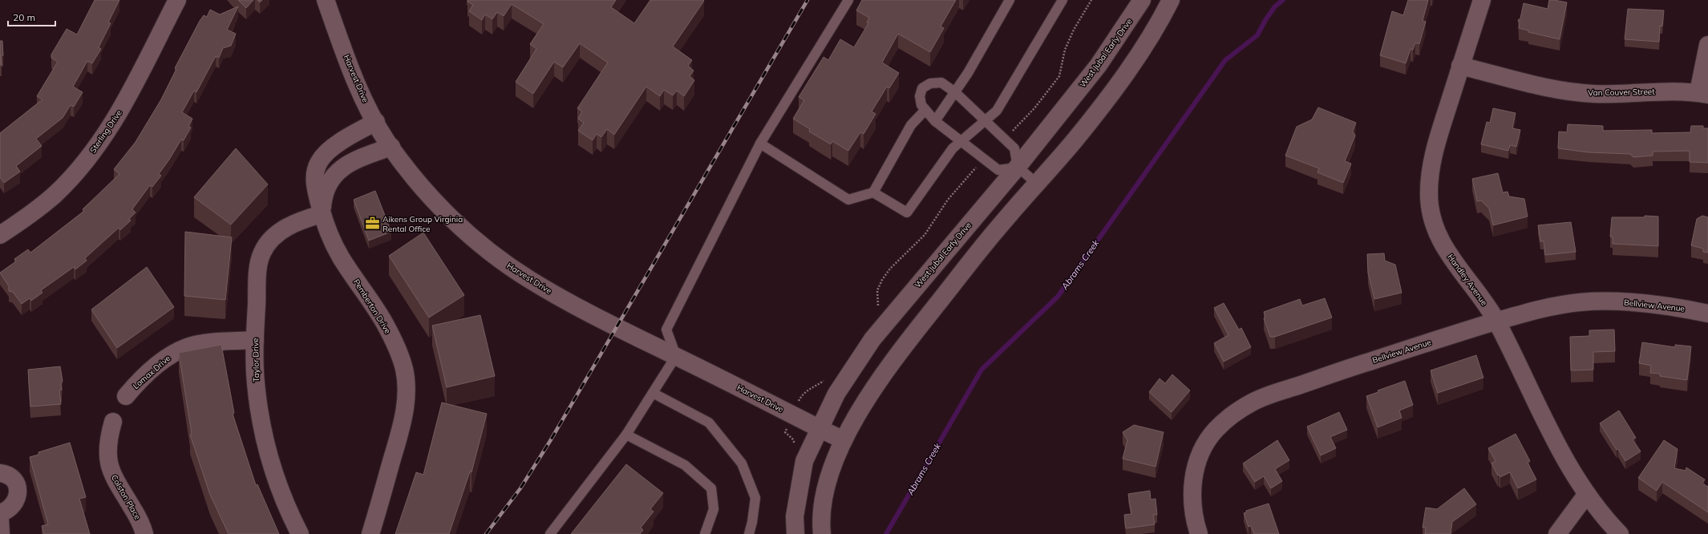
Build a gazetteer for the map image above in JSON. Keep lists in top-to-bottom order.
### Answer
{
  "streets": {
    "street": [
      "West Jubal Early Drive",
      "Harvest Drive",
      "Van Couver Street",
      "Sterling Drive",
      "Handley Avenue",
      "Bellview Avenue",
      "Pemberton Drive",
      "Taylor Drive",
      "Lomax Drive",
      "Colston Place"
    ]
  },
  "crossings": [
    ["West Jubal Early Drive", "Harvest Drive"],
    ["Harvest Drive", "Pemberton Drive"],
    ["Van Couver Street", "Handley Avenue"],
    ["Handley Avenue", "Bellview Avenue"],
    ["Pemberton Drive", "Taylor Drive"],
    ["Taylor Drive", "Lomax Drive"]
  ],
  "water": ["Abrams Creek"],
  "places": {
    "office": ["Aikens Group Virginia Rental Office"]
  },
  "scale_bar": "20 m"
}
